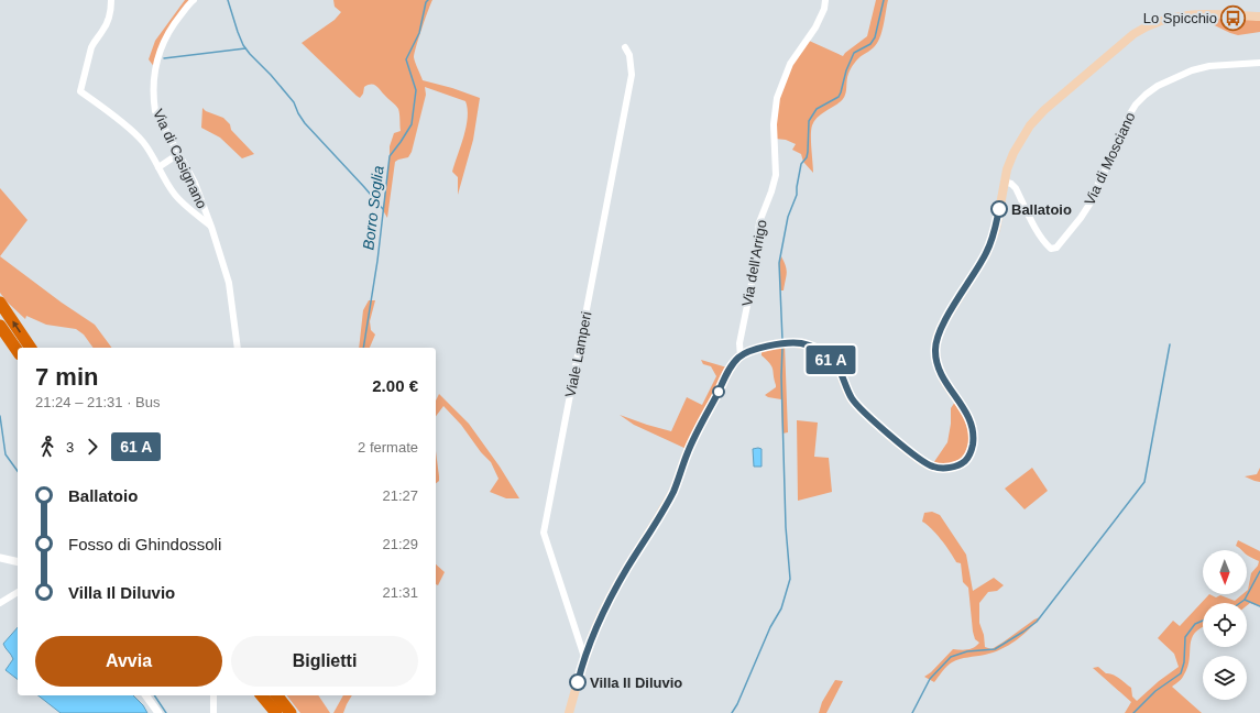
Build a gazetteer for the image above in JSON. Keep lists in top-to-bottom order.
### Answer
{
  "streets": {
    "street": [
      "Via di Casignano",
      "Via di Mosciano",
      "Via dell'Arrigo",
      "Viale Lamperi"
    ]
  },
  "water": ["Borro Soglia"],
  "places": {
    "bus stop": ["Lo Spicchio"],
    "other": ["Ballatoio", "Villa Il Diluvio"]
  },
  "north": "bottom",
  "page": {
    "on_map": "61 A",
    "heading": ["7 min", "21:24 – 21:31 · Bus", "2.00 €"],
    "legs": ["3", "61 A", "2 fermate"],
    "list": [
      {
        "name": "Ballatoio",
        "value": "21:27"
      },
      {
        "name": "Fosso di Ghindossoli",
        "value": "21:29"
      },
      {
        "name": "Villa Il Diluvio",
        "value": "21:31"
      }
    ],
    "buttons": ["Avvia", "Biglietti"]
  }
}
